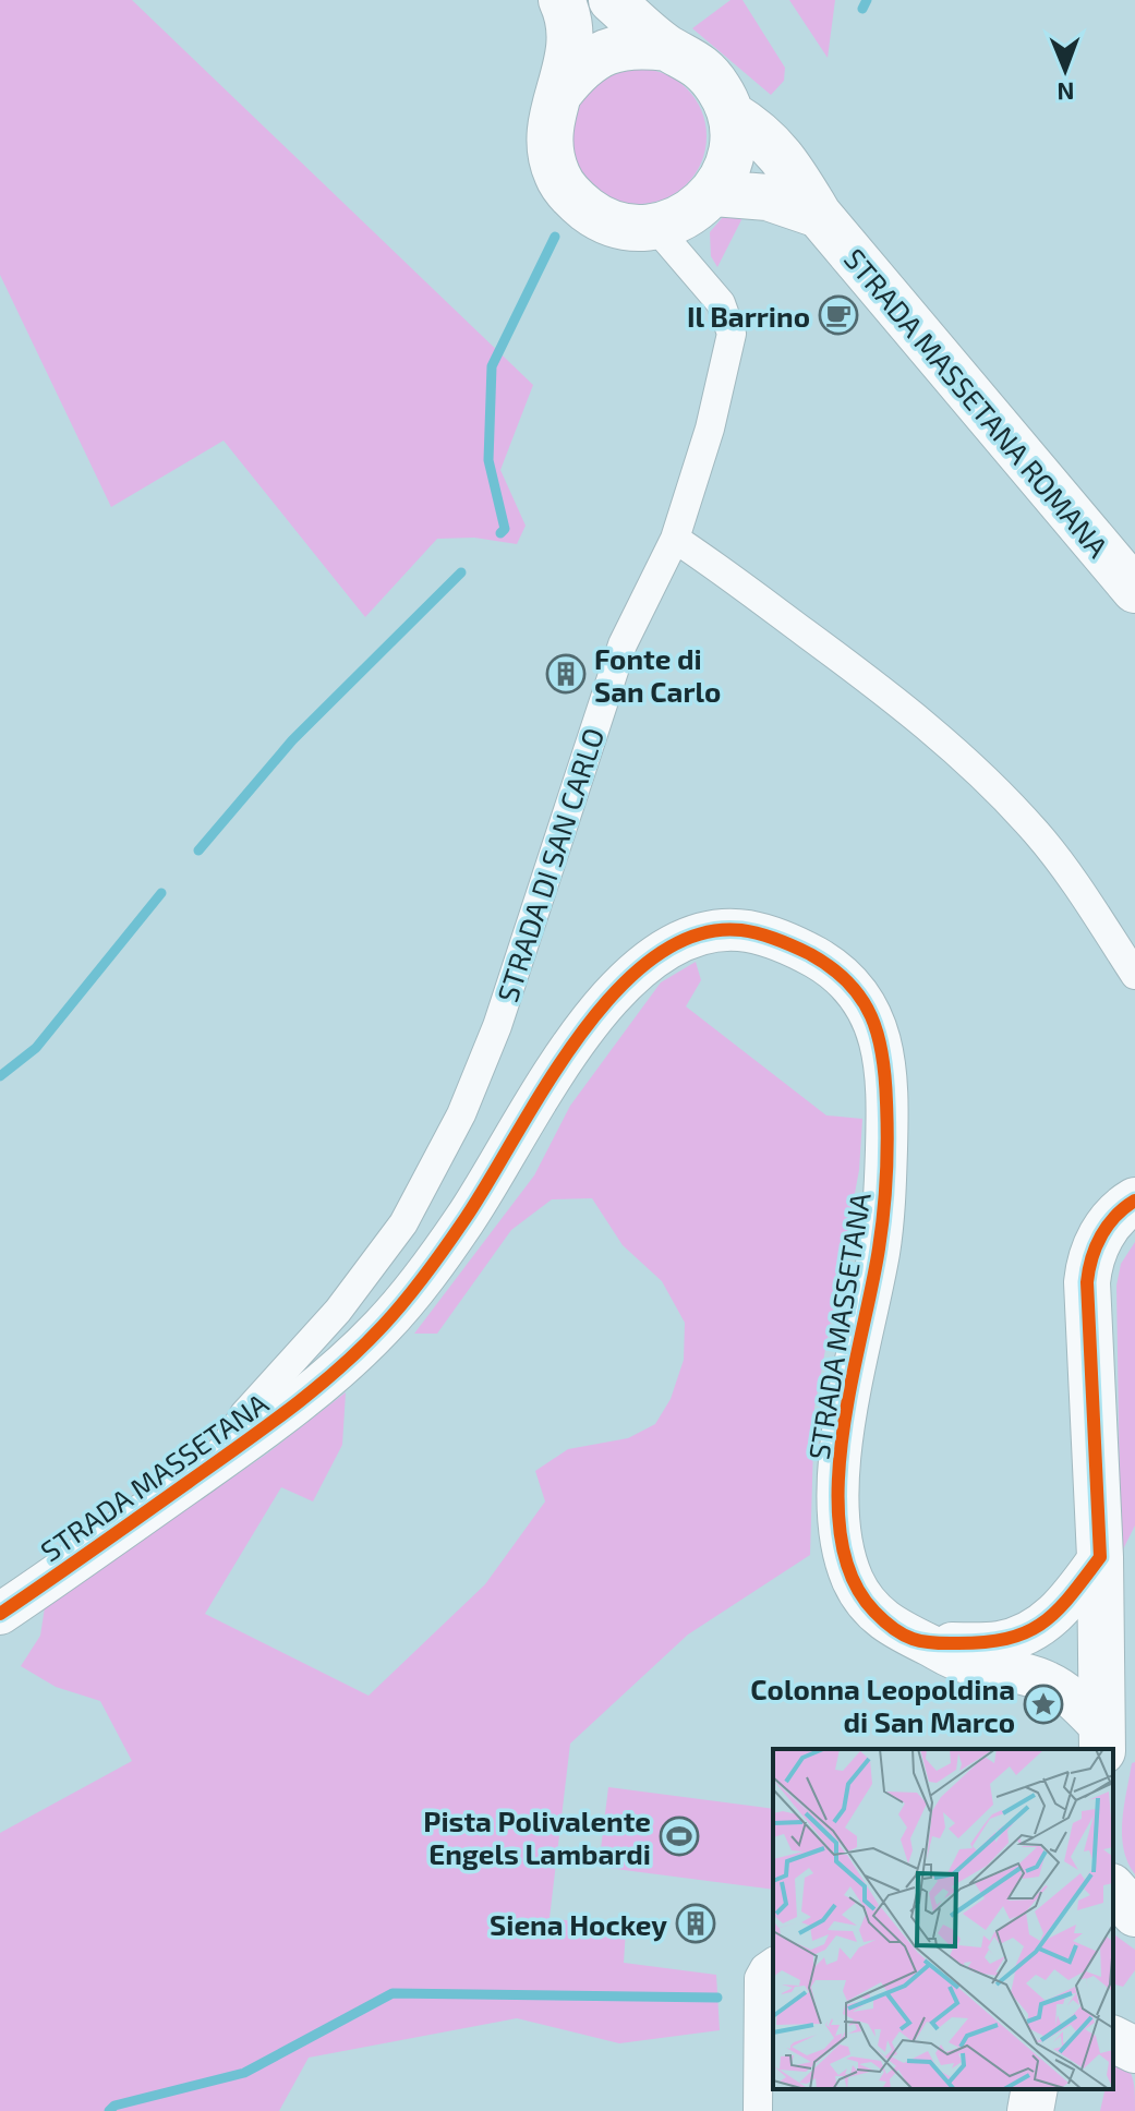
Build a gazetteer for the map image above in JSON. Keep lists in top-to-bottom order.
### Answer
{
  "streets": {
    "main road": ["STRADA MASSETANA ROMANA", "STRADA MASSETANA"],
    "street": ["STRADA DI SAN CARLO"]
  },
  "crossings": [
    ["STRADA MASSETANA ROMANA", "STRADA DI SAN CARLO"],
    ["STRADA DI SAN CARLO", "STRADA MASSETANA"]
  ],
  "places": {
    "cafe": ["Il Barrino"],
    "building": ["Fonte di San Carlo", "Siena Hockey"],
    "place": ["Colonna Leopoldina di San Marco"],
    "sports": ["Pista Polivalente Engels Lambardi"]
  },
  "north": "bottom"
}
